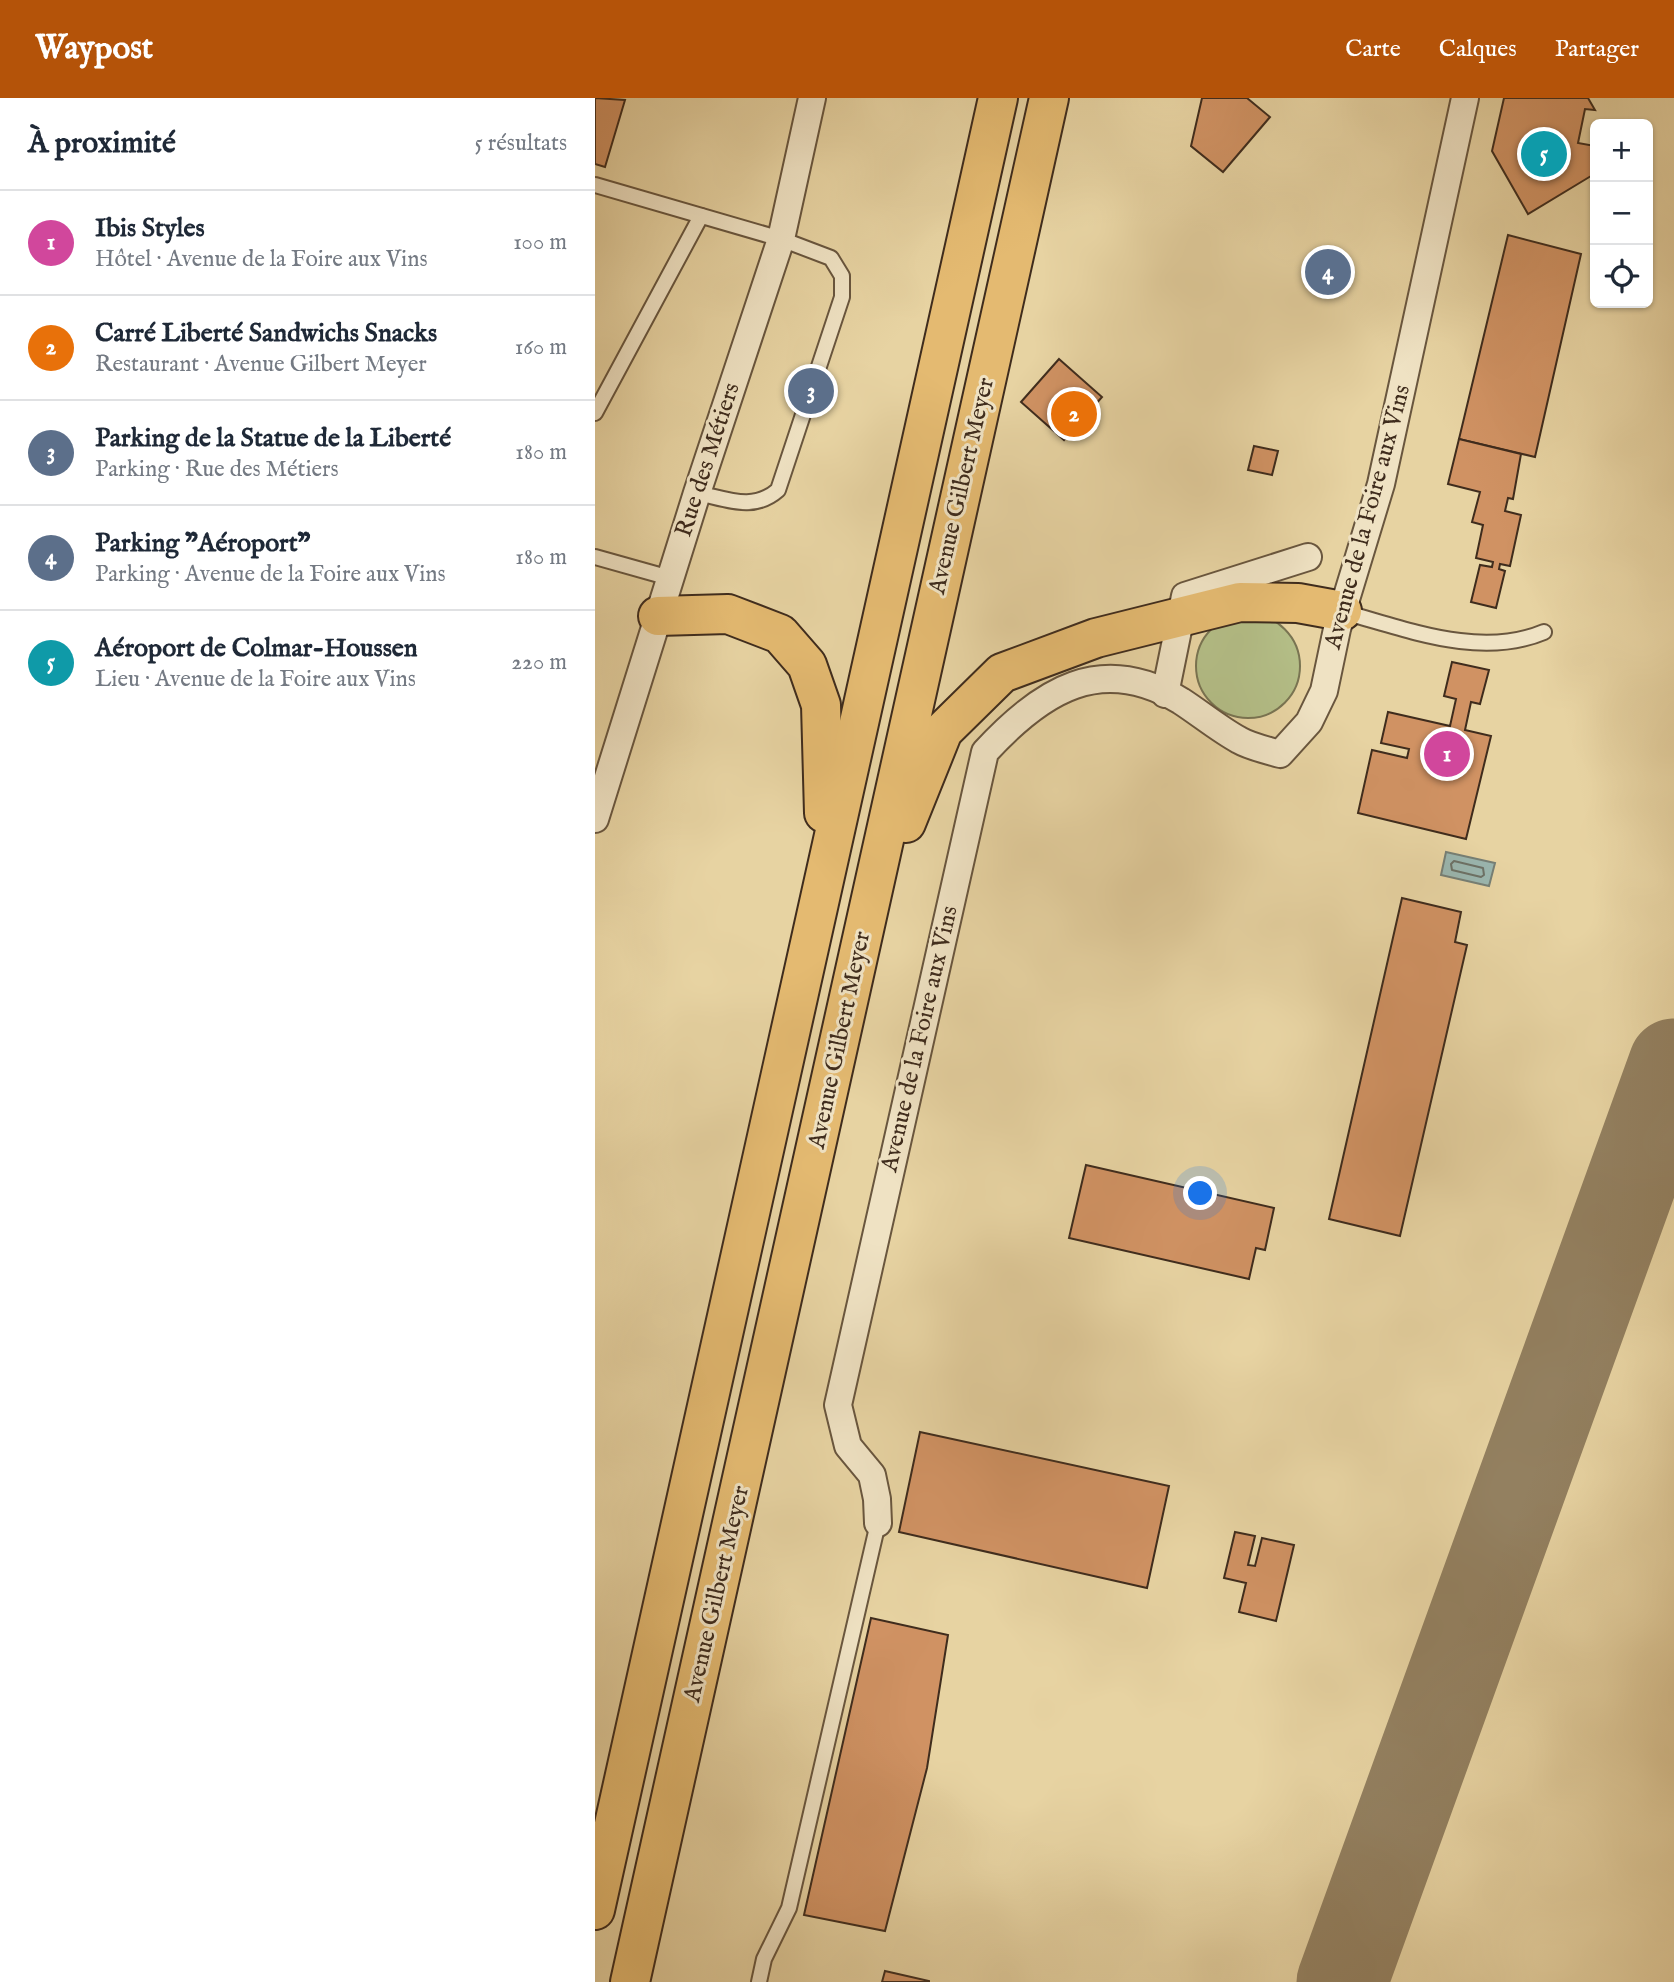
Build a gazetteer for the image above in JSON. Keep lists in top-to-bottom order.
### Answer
{
  "streets": {
    "main road": ["Avenue Gilbert Meyer"],
    "street": ["Rue des Métiers", "Avenue de la Foire aux Vins"]
  },
  "page": {
    "header": "Waypost",
    "nav": ["Carte", "Calques", "Partager"],
    "heading": ["À proximité", "5 résultats"],
    "map_buttons": ["+", "−"],
    "pins": [
      "5",
      "4",
      "3",
      "2",
      "1"
    ],
    "list": [
      {
        "mark": "1",
        "name": "Ibis Styles",
        "note": "Hôtel · Avenue de la Foire aux Vins",
        "value": "100 m"
      },
      {
        "mark": "2",
        "name": "Carré Liberté Sandwichs Snacks",
        "note": "Restaurant · Avenue Gilbert Meyer",
        "value": "160 m"
      },
      {
        "mark": "3",
        "name": "Parking de la Statue de la Liberté",
        "note": "Parking · Rue des Métiers",
        "value": "180 m"
      },
      {
        "mark": "4",
        "name": "Parking \"Aéroport\"",
        "note": "Parking · Avenue de la Foire aux Vins",
        "value": "180 m"
      },
      {
        "mark": "5",
        "name": "Aéroport de Colmar-Houssen",
        "note": "Lieu · Avenue de la Foire aux Vins",
        "value": "220 m"
      }
    ]
  }
}
